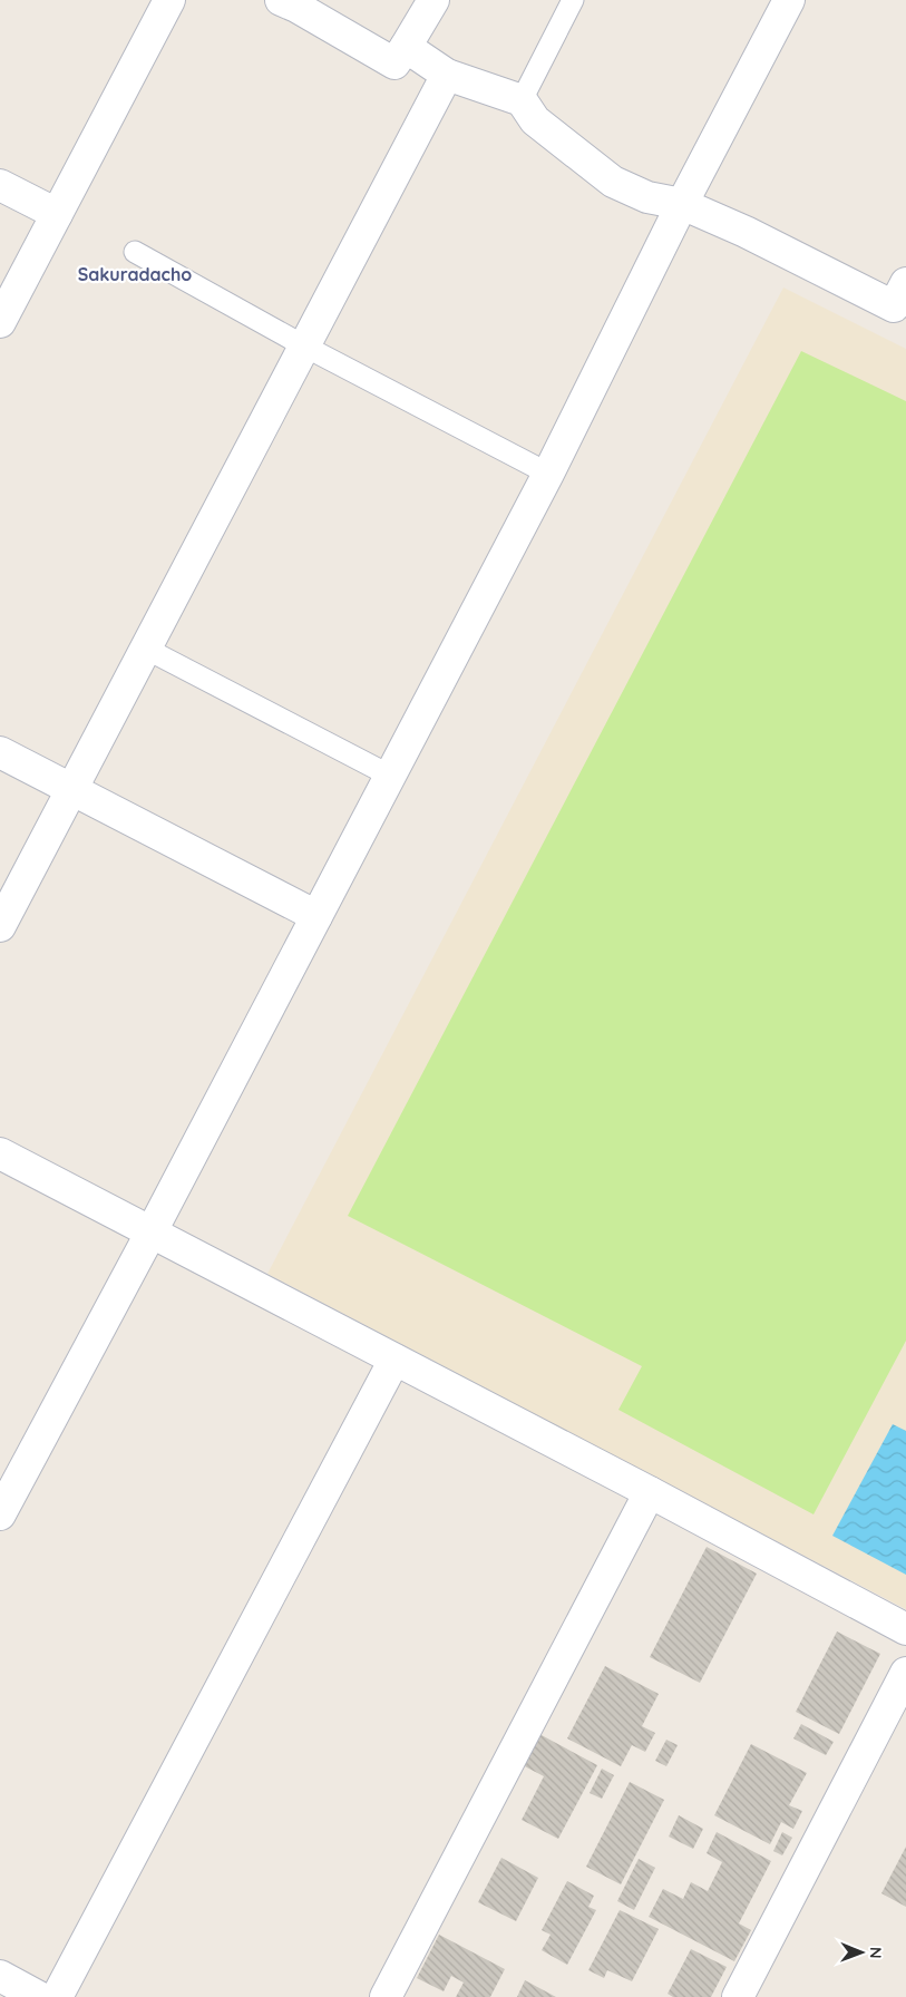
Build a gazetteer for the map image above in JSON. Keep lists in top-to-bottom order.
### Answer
{
  "districts": ["Sakuradacho"],
  "north": "right"
}
